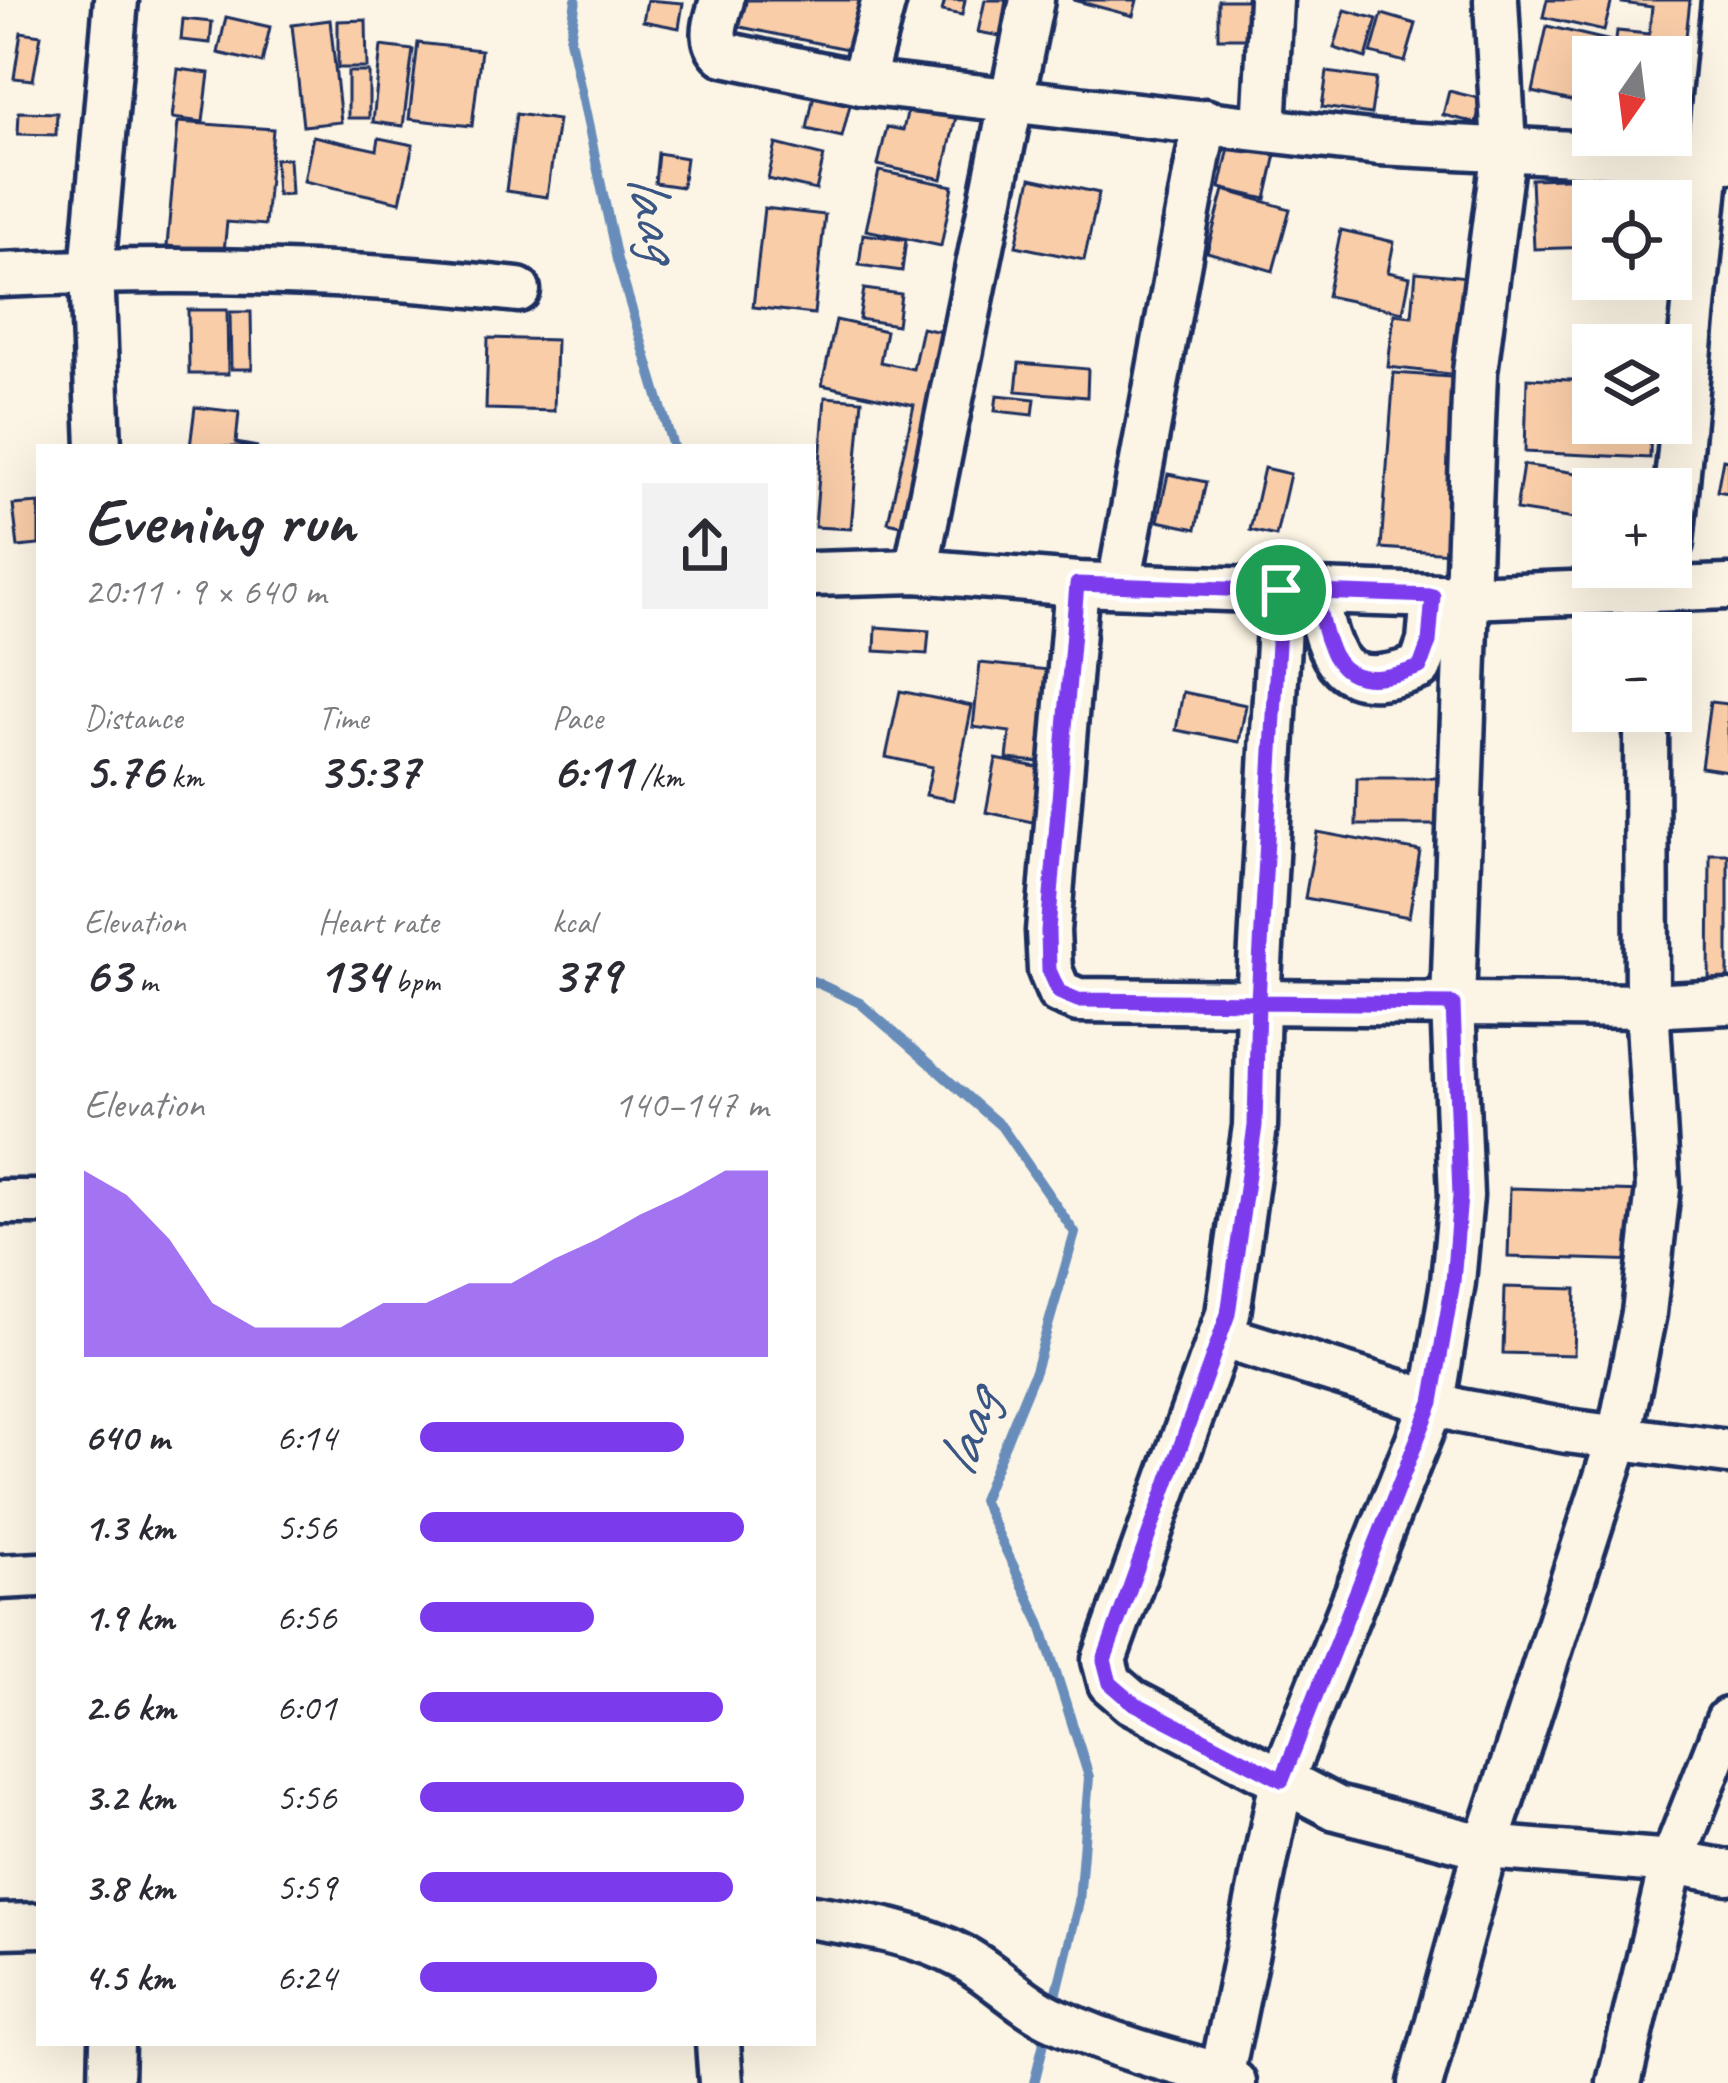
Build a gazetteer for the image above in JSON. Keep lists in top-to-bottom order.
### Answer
{
  "water": ["laag"],
  "north": "bottom",
  "page": {
    "map_buttons": ["+", "−"],
    "heading": ["Evening run", "20:11 · 9 × 640 m"],
    "stats": [
      ["Distance", "5.76 km"],
      ["Time", "35:37"],
      ["Pace", "6:11 /km"],
      ["Elevation", "63 m"],
      ["Heart rate", "134 bpm"],
      ["kcal", "379"]
    ],
    "chart": ["Elevation", "140–147 m"],
    "list": [
      {
        "name": "640 m",
        "note": "6:14"
      },
      {
        "name": "1.3 km",
        "note": "5:56"
      },
      {
        "name": "1.9 km",
        "note": "6:56"
      },
      {
        "name": "2.6 km",
        "note": "6:01"
      },
      {
        "name": "3.2 km",
        "note": "5:56"
      },
      {
        "name": "3.8 km",
        "note": "5:59"
      },
      {
        "name": "4.5 km",
        "note": "6:24"
      }
    ]
  }
}
